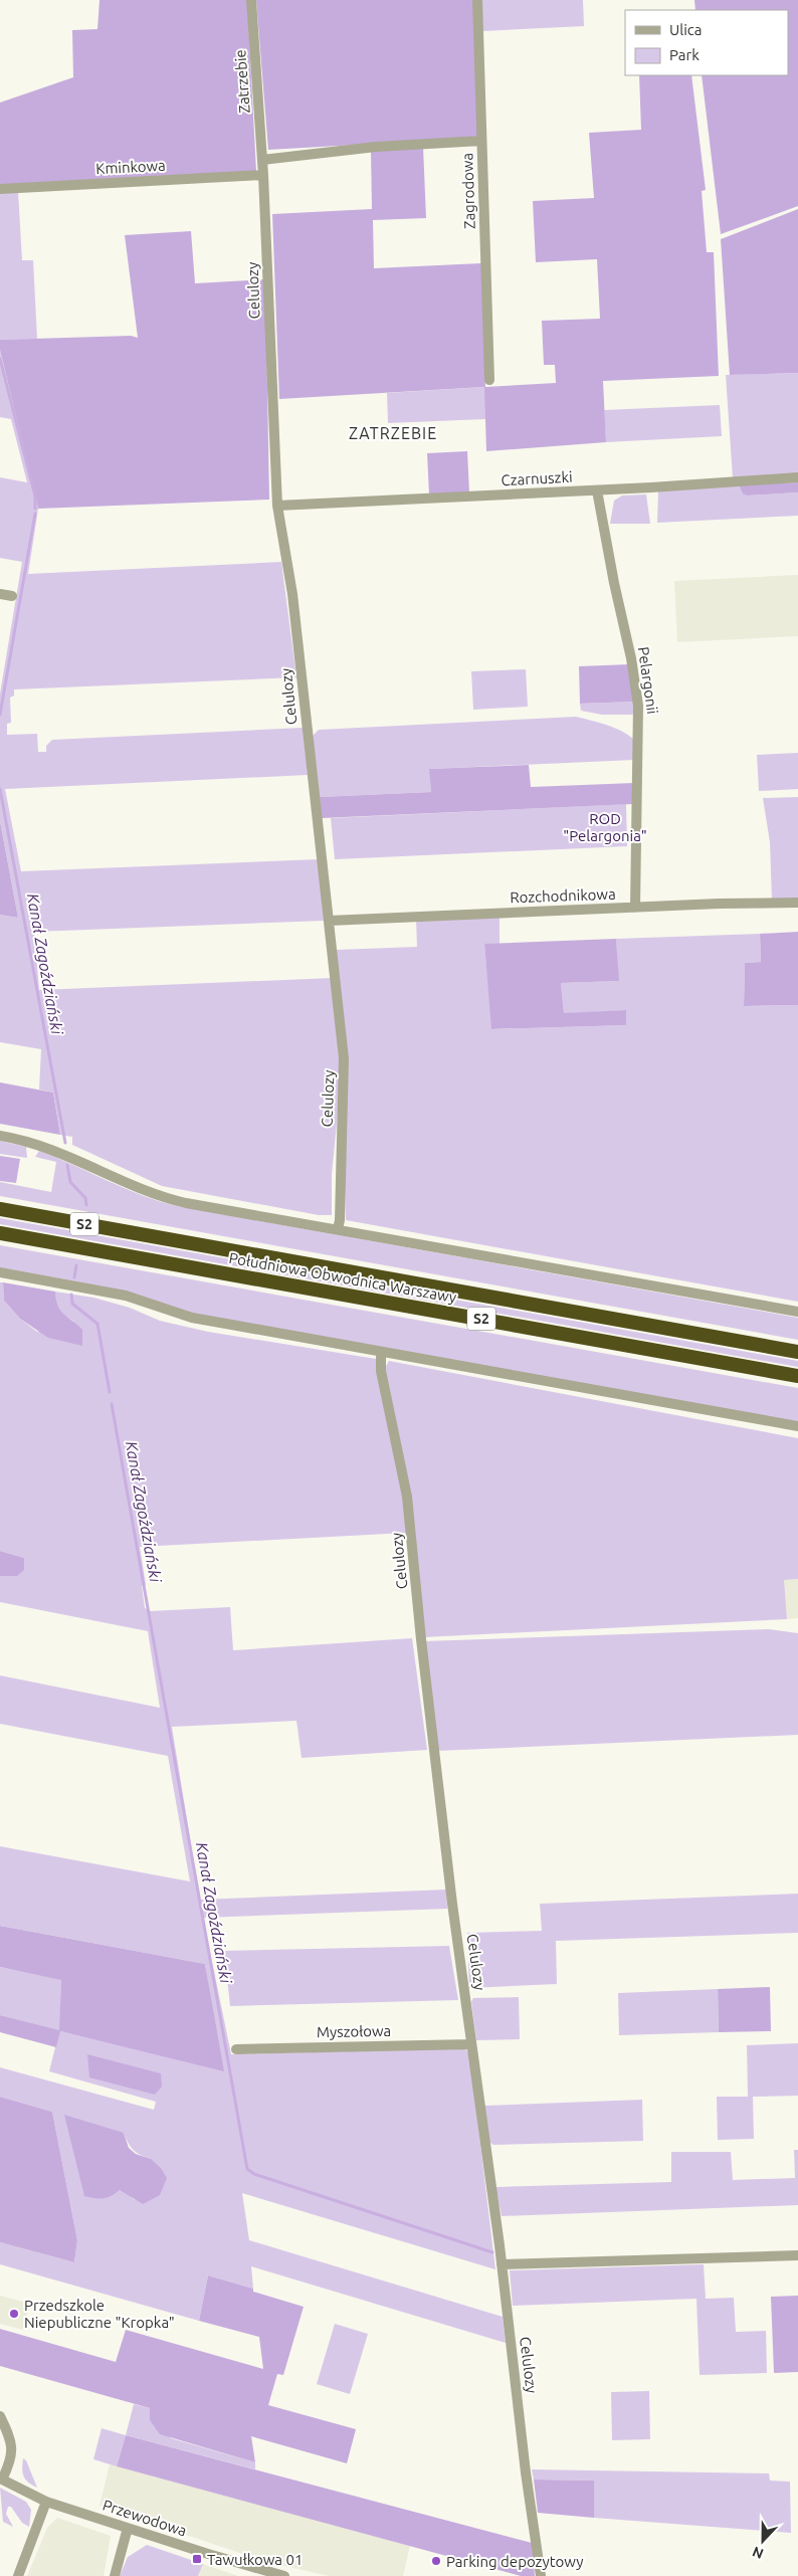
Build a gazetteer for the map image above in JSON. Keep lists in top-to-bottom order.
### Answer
{
  "streets": {
    "highway": ["S2", "Południowa Obwodnica Warszawy"],
    "street": [
      "Zatrzebie",
      "Kminkowa",
      "Zagrodowa",
      "Celulozy",
      "Czarnuszki",
      "Pelargonii",
      "Rozchodnikowa",
      "Myszołowa",
      "Przewodowa"
    ]
  },
  "crossings": [
    ["Zatrzebie", "Celulozy"],
    ["Kminkowa", "Celulozy"],
    ["Celulozy", "Czarnuszki"],
    ["Celulozy", "Rozchodnikowa"],
    ["Celulozy", "Myszołowa"],
    ["Czarnuszki", "Pelargonii"],
    ["Pelargonii", "Rozchodnikowa"]
  ],
  "districts": ["ZATRZEBIE"],
  "water": ["Kanał Zagoździański"],
  "parks": ["ROD \"Pelargonia\""],
  "places": {
    "other": ["Przedszkole Niepubliczne \"Kropka\"", "Parking depozytowy"],
    "transit": ["Tawułkowa 01"]
  },
  "legend": ["Ulica", "Park"],
  "north": "bottom"
}
